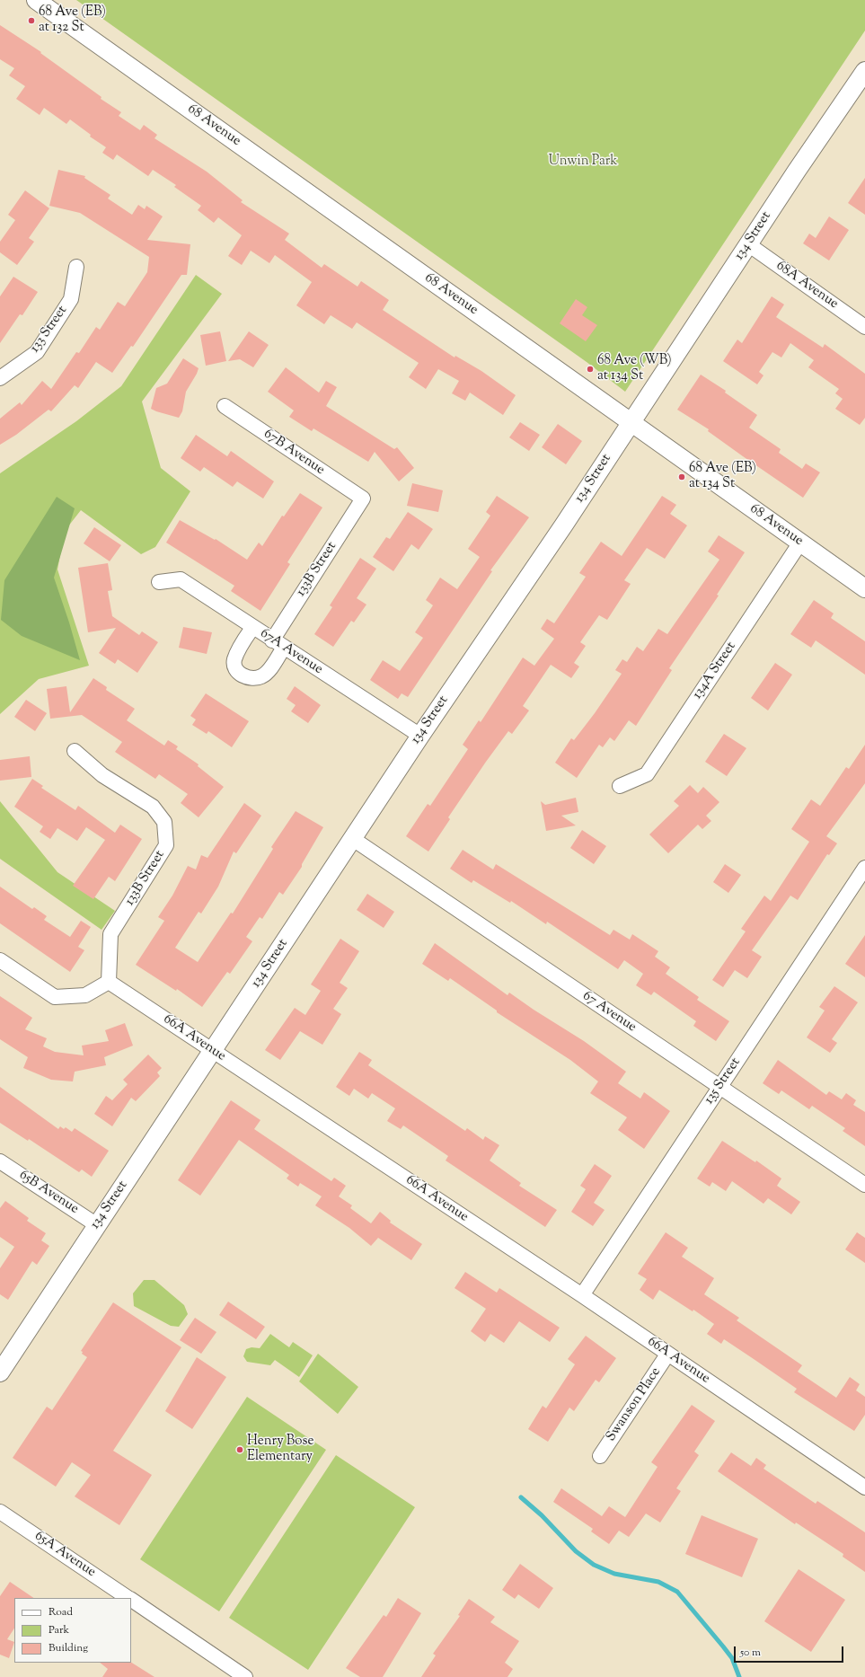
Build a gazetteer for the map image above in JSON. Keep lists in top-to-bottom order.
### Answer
{
  "streets": {
    "street": [
      "68 Avenue",
      "134 Street",
      "68A Avenue",
      "133 Street",
      "67B Avenue",
      "133B Street",
      "67A Avenue",
      "134A Street",
      "67 Avenue",
      "66A Avenue",
      "135 Street",
      "65B Avenue",
      "Swanson Place",
      "65A Avenue"
    ]
  },
  "crossings": [
    ["68 Avenue", "134 Street"],
    ["68 Avenue", "134A Street"],
    ["134 Street", "68A Avenue"],
    ["134 Street", "67A Avenue"],
    ["134 Street", "67 Avenue"],
    ["134 Street", "66A Avenue"],
    ["134 Street", "65B Avenue"],
    ["67B Avenue", "133B Street"],
    ["133B Street", "67A Avenue"],
    ["133B Street", "66A Avenue"],
    ["67 Avenue", "135 Street"],
    ["66A Avenue", "135 Street"],
    ["66A Avenue", "Swanson Place"]
  ],
  "parks": ["Unwin Park"],
  "places": [
    "68 Ave (EB) at 132 St",
    "68 Ave (WB) at 134 St",
    "68 Ave (EB) at 134 St",
    "Henry Bose Elementary"
  ],
  "legend": ["Road", "Park", "Building"],
  "scale_bar": "50 m"
}
